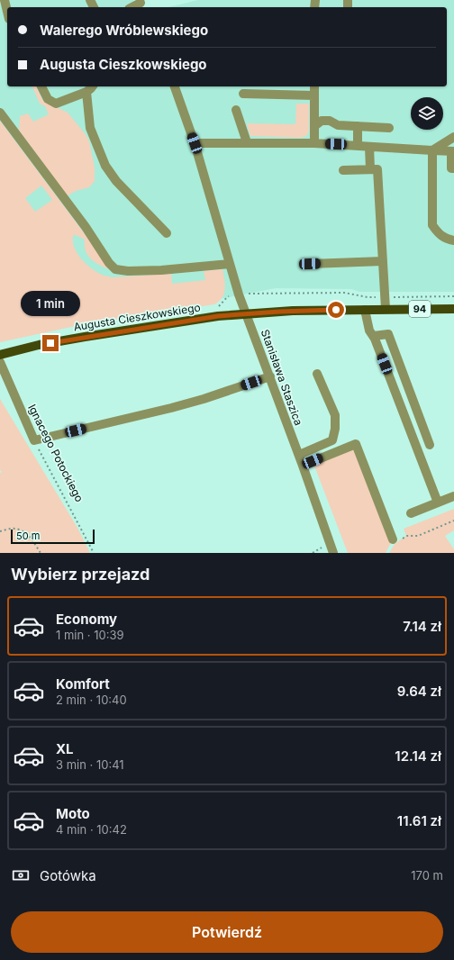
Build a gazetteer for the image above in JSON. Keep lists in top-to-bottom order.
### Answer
{
  "streets": {
    "main road": ["94", "Augusta Cieszkowskiego"],
    "street": ["Stanisława Staszica", "Ignacego Potockiego"]
  },
  "crossings": [
    ["94", "Augusta Cieszkowskiego"],
    ["Augusta Cieszkowskiego", "Stanisława Staszica"]
  ],
  "scale_bar": "50 m",
  "page": {
    "banner": ["Walerego Wróblewskiego", "Augusta Cieszkowskiego"],
    "bubble": "1 min",
    "scale": "50 m",
    "heading": "Wybierz przejazd",
    "list": [
      {
        "name": "Economy",
        "note": "1 min · 10:39",
        "value": "7.14 zł"
      },
      {
        "name": "Komfort",
        "note": "2 min · 10:40",
        "value": "9.64 zł"
      },
      {
        "name": "XL",
        "note": "3 min · 10:41",
        "value": "12.14 zł"
      },
      {
        "name": "Moto",
        "note": "4 min · 10:42",
        "value": "11.61 zł"
      }
    ],
    "pay": ["Gotówka", "170 m"],
    "buttons": "Potwierdź"
  }
}
